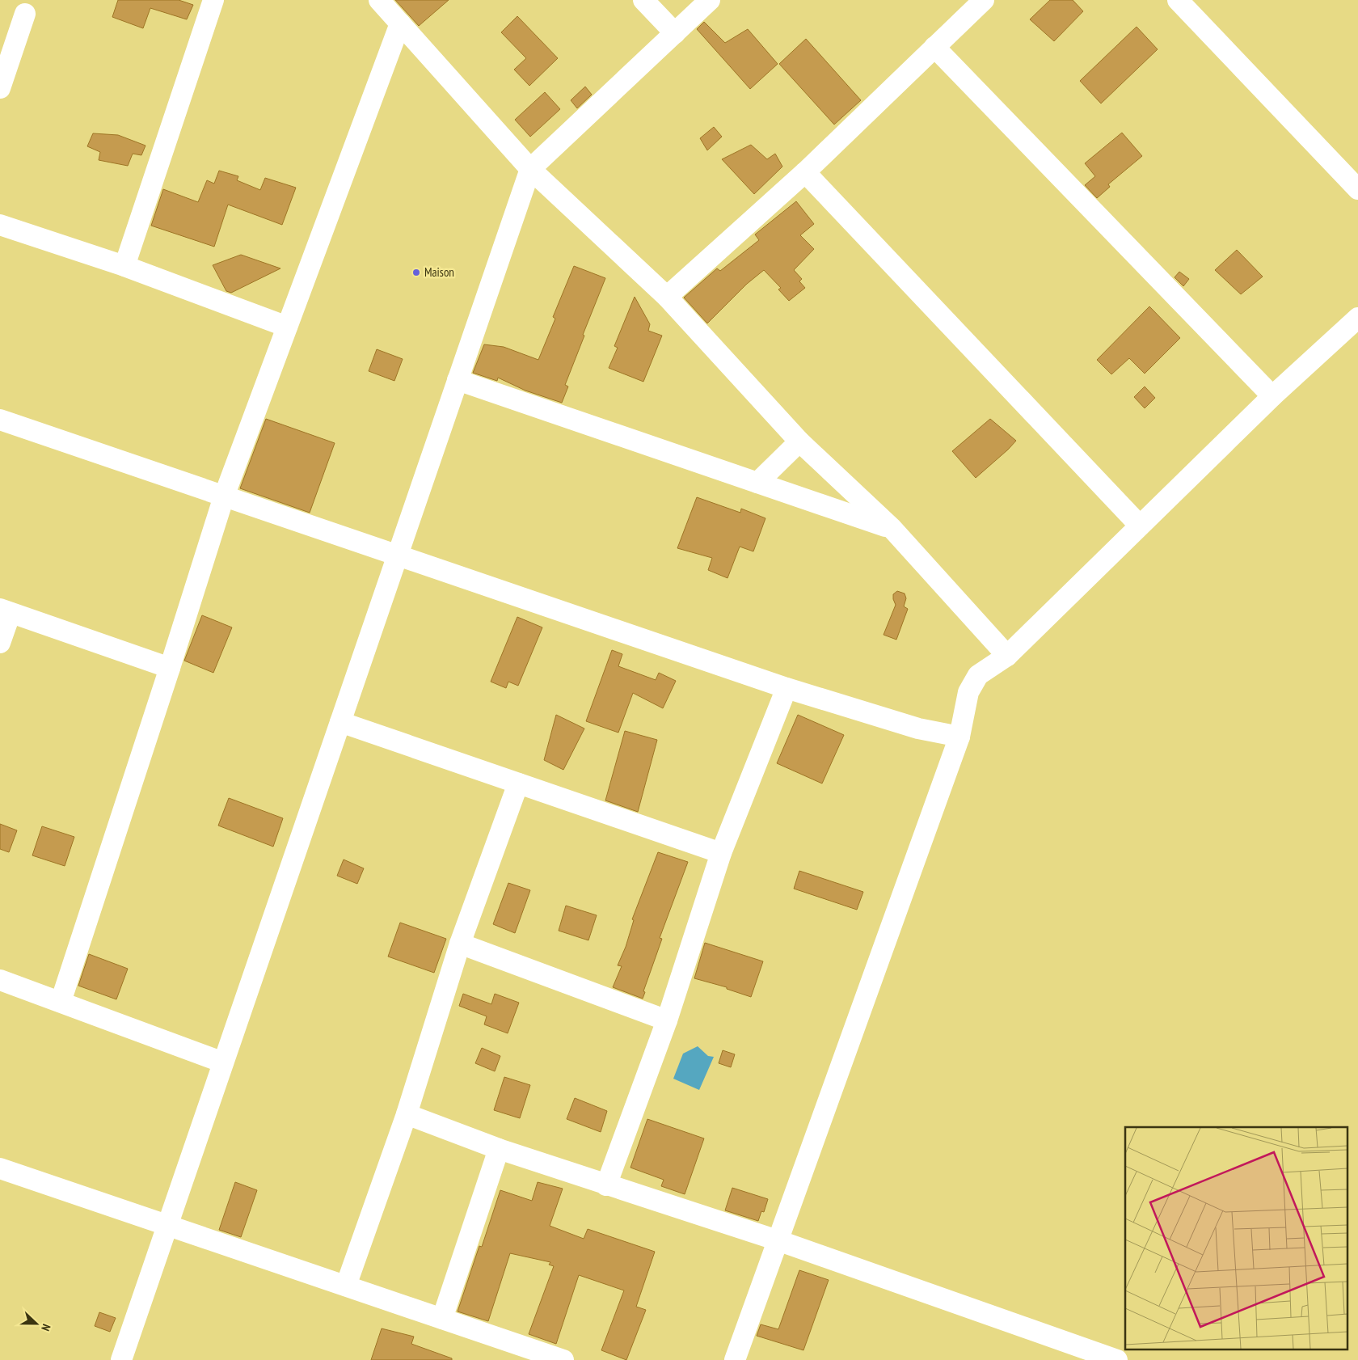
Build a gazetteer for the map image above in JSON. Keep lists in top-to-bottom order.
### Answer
{
  "places": ["Maison"],
  "north": "right"
}
